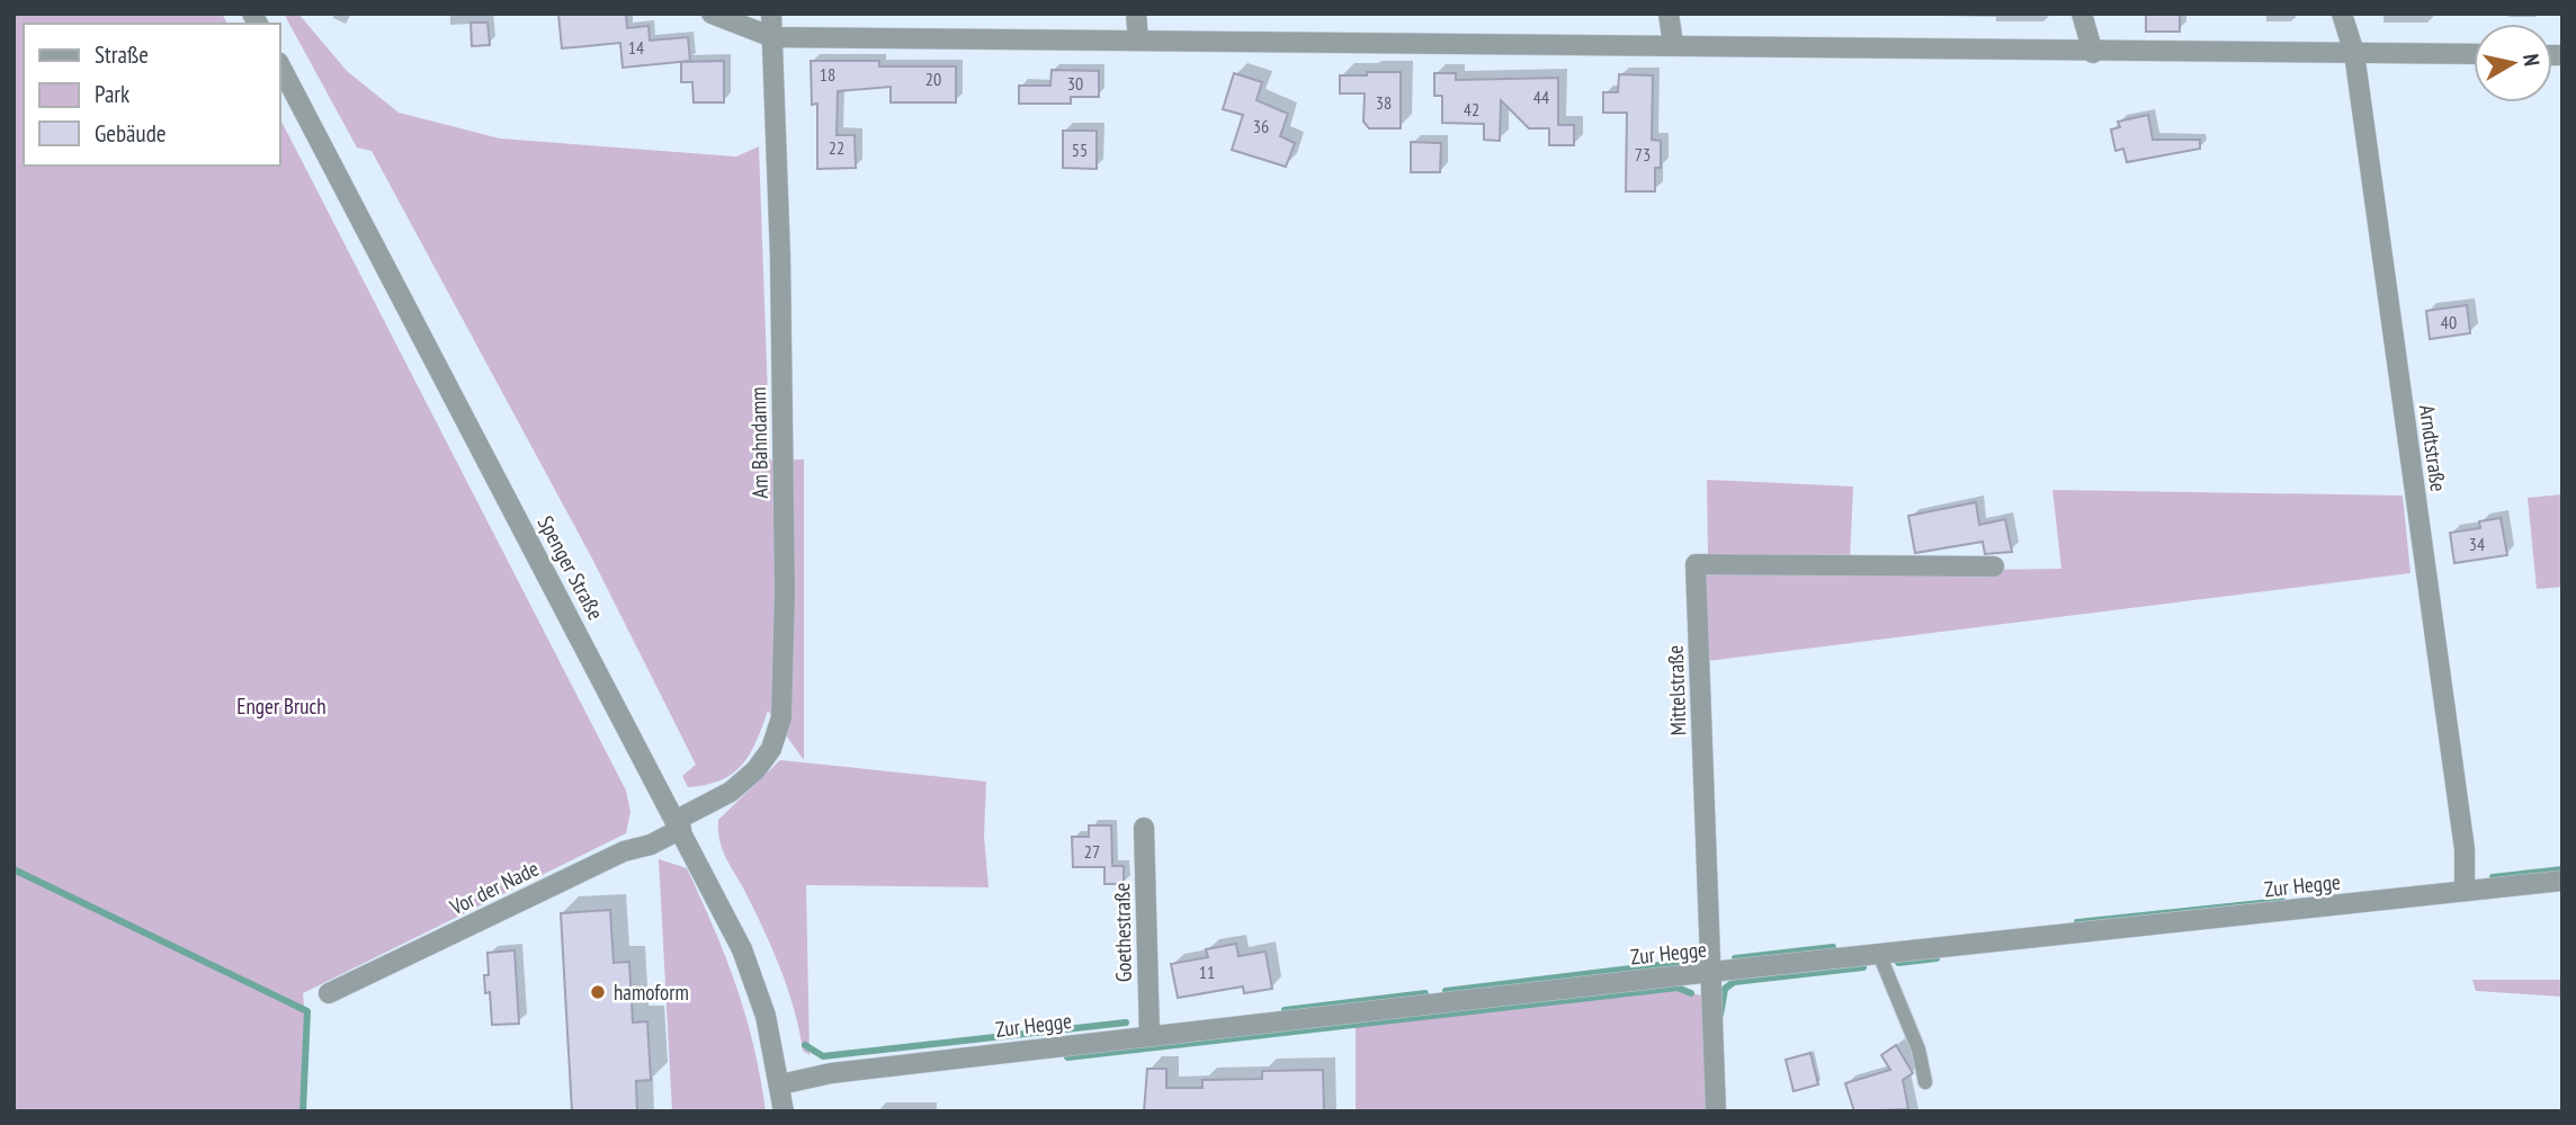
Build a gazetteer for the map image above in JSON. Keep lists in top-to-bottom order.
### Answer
{
  "streets": {
    "street": [
      "Am Bahndamm",
      "Arndtstraße",
      "Spenger Straße",
      "Mittelstraße",
      "Zur Hegge",
      "Vor der Nade",
      "Goethestraße"
    ]
  },
  "crossings": [
    ["Am Bahndamm", "Spenger Straße"],
    ["Am Bahndamm", "Vor der Nade"],
    ["Arndtstraße", "Zur Hegge"],
    ["Spenger Straße", "Zur Hegge"],
    ["Spenger Straße", "Vor der Nade"],
    ["Mittelstraße", "Zur Hegge"],
    ["Zur Hegge", "Goethestraße"]
  ],
  "parks": ["Enger Bruch"],
  "places": ["hamoform"],
  "house_numbers": [
    "14",
    "18",
    "20",
    "30",
    "44",
    "38",
    "42",
    "36",
    "22",
    "55",
    "73",
    "40",
    "34",
    "27",
    "11"
  ],
  "legend": ["Straße", "Park", "Gebäude"],
  "north": "right"
}
